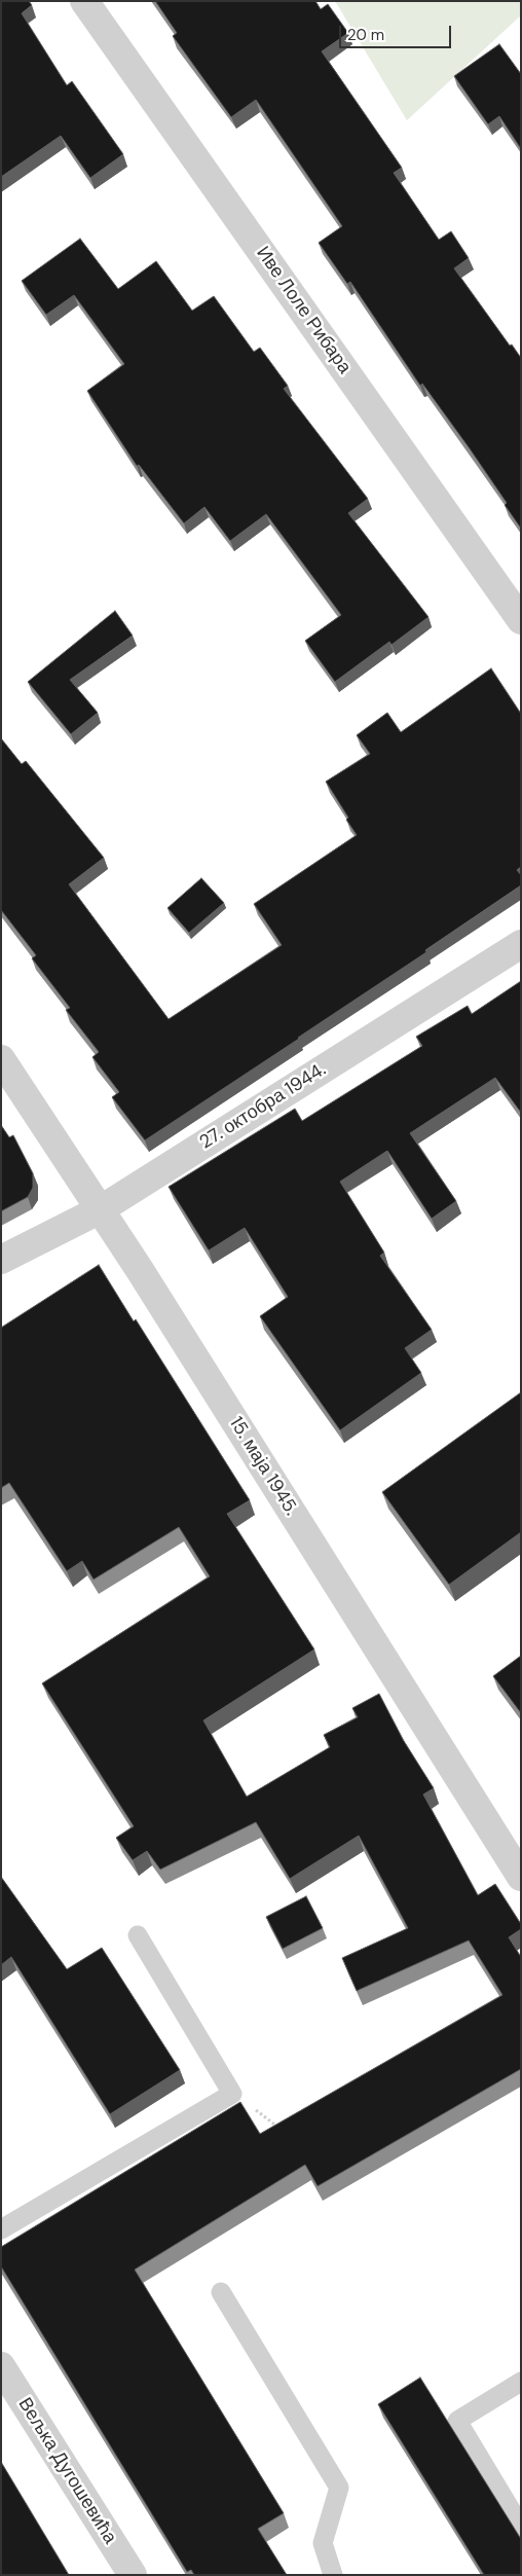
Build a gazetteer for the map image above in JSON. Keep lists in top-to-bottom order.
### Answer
{
  "streets": {
    "street": [
      "Иве Лоле Рибара",
      "27. октобра 1944.",
      "15. маја 1945.",
      "Вељка Дугошевића"
    ]
  },
  "crossings": [
    ["27. октобра 1944.", "15. маја 1945."]
  ],
  "scale_bar": "20 m"
}
